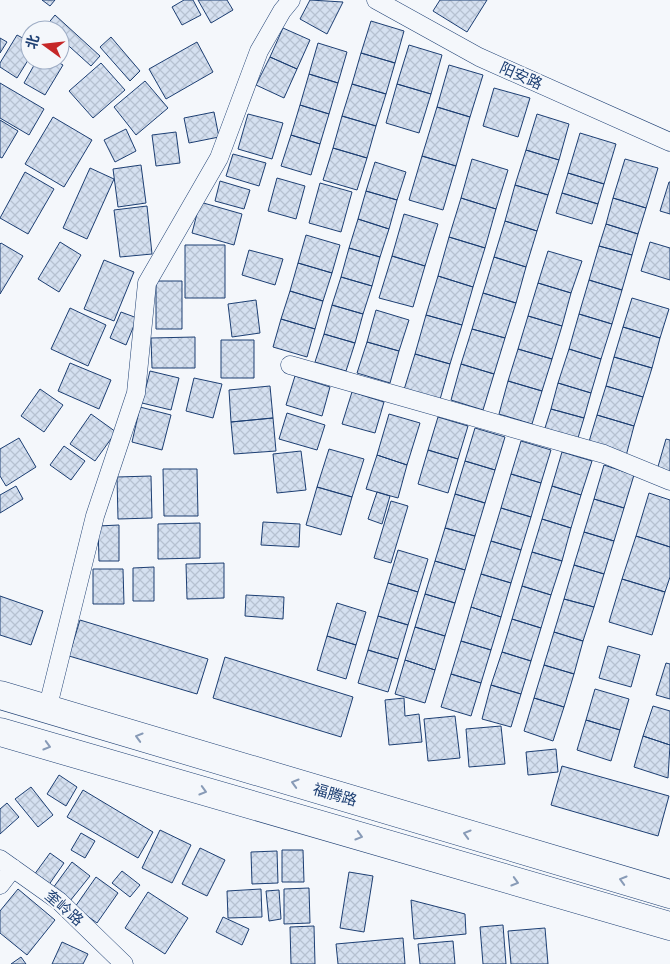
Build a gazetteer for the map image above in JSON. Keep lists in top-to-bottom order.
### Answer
{
  "streets": {
    "main road": ["福腾路"],
    "street": ["阳安路", "奎岭路"]
  },
  "north": "left"
}
